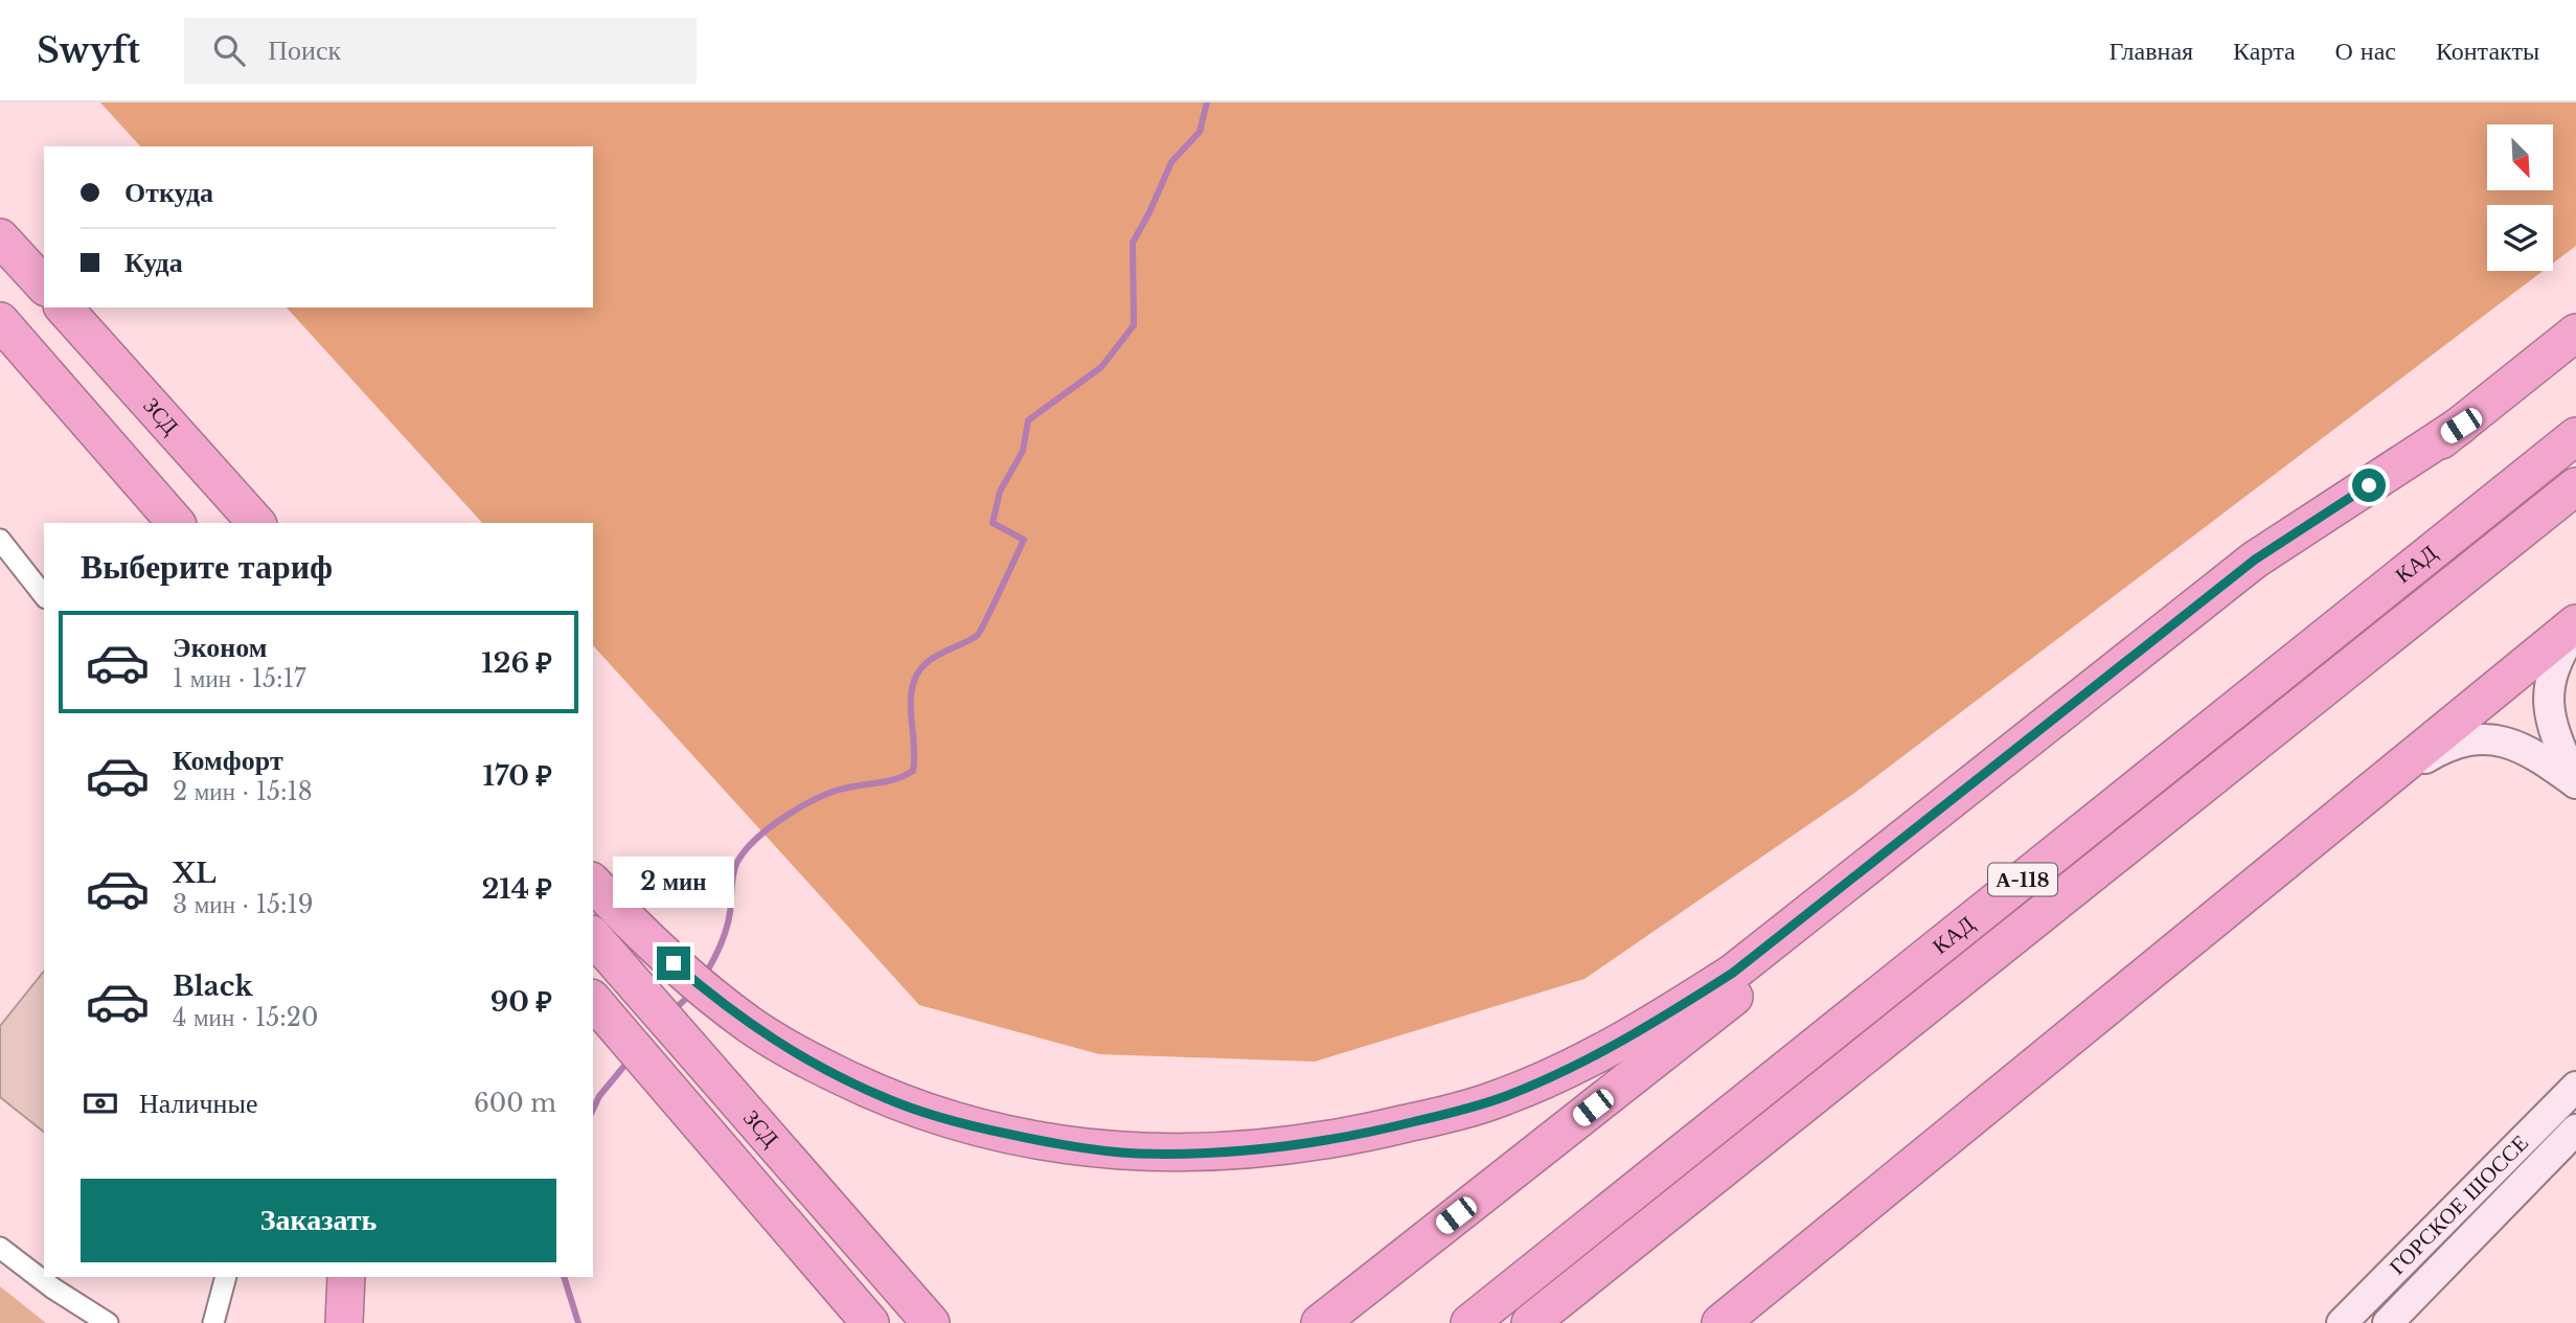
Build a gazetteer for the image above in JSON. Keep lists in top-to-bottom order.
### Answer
{
  "streets": {
    "highway": ["ЗСД", "КАД", "А-118"],
    "main road": ["ГОРСКОЕ ШОССЕ"]
  },
  "north": "bottom right",
  "page": {
    "header": "Swyft",
    "search": "Поиск",
    "nav": [
      "Главная",
      "Карта",
      "О нас",
      "Контакты"
    ],
    "banner": ["Откуда", "Куда"],
    "heading": "Выберите тариф",
    "list": [
      {
        "name": "Эконом",
        "note": "1 мин · 15:17",
        "value": "126 ₽"
      },
      {
        "name": "Комфорт",
        "note": "2 мин · 15:18",
        "value": "170 ₽"
      },
      {
        "name": "XL",
        "note": "3 мин · 15:19",
        "value": "214 ₽"
      },
      {
        "name": "Black",
        "note": "4 мин · 15:20",
        "value": "90 ₽"
      }
    ],
    "bubble": "2 мин",
    "pay": ["Наличные", "600 m"],
    "buttons": "Заказать"
  }
}
